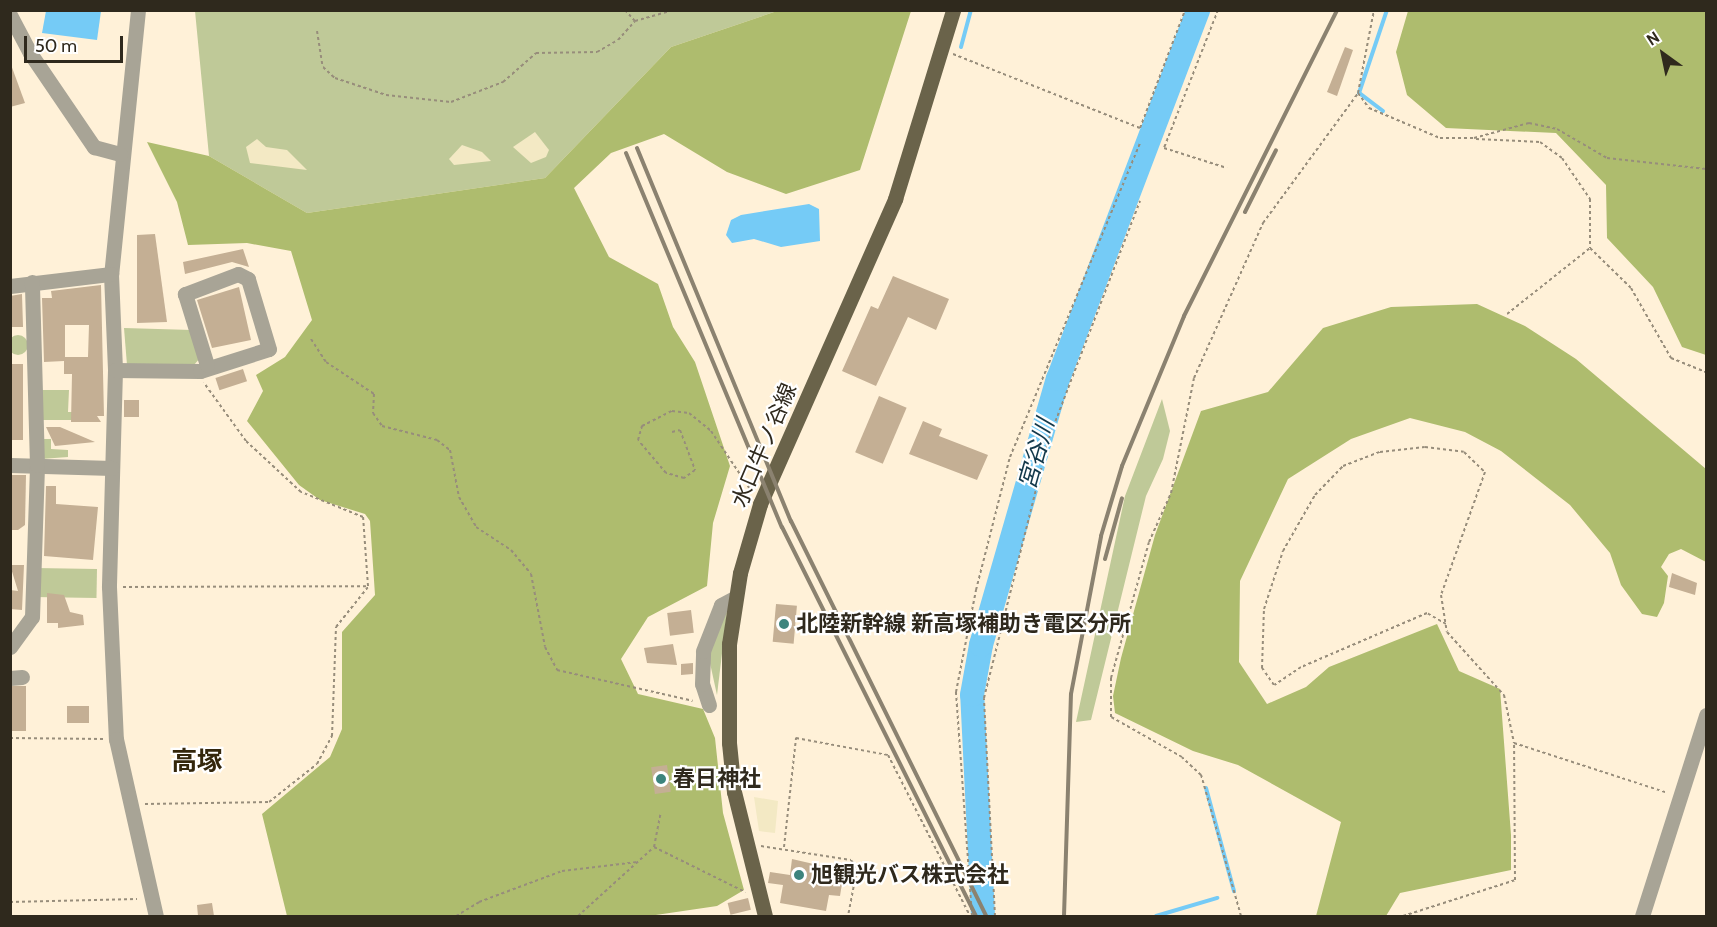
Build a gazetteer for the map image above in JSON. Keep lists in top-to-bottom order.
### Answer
{
  "streets": {
    "main road": ["水口牛ノ谷線"]
  },
  "districts": ["高塚"],
  "water": ["宮谷川"],
  "places": ["北陸新幹線 新高塚補助き電区分所", "春日神社", "旭観光バス株式会社"],
  "scale_bar": "50 m",
  "north": "top left"
}
